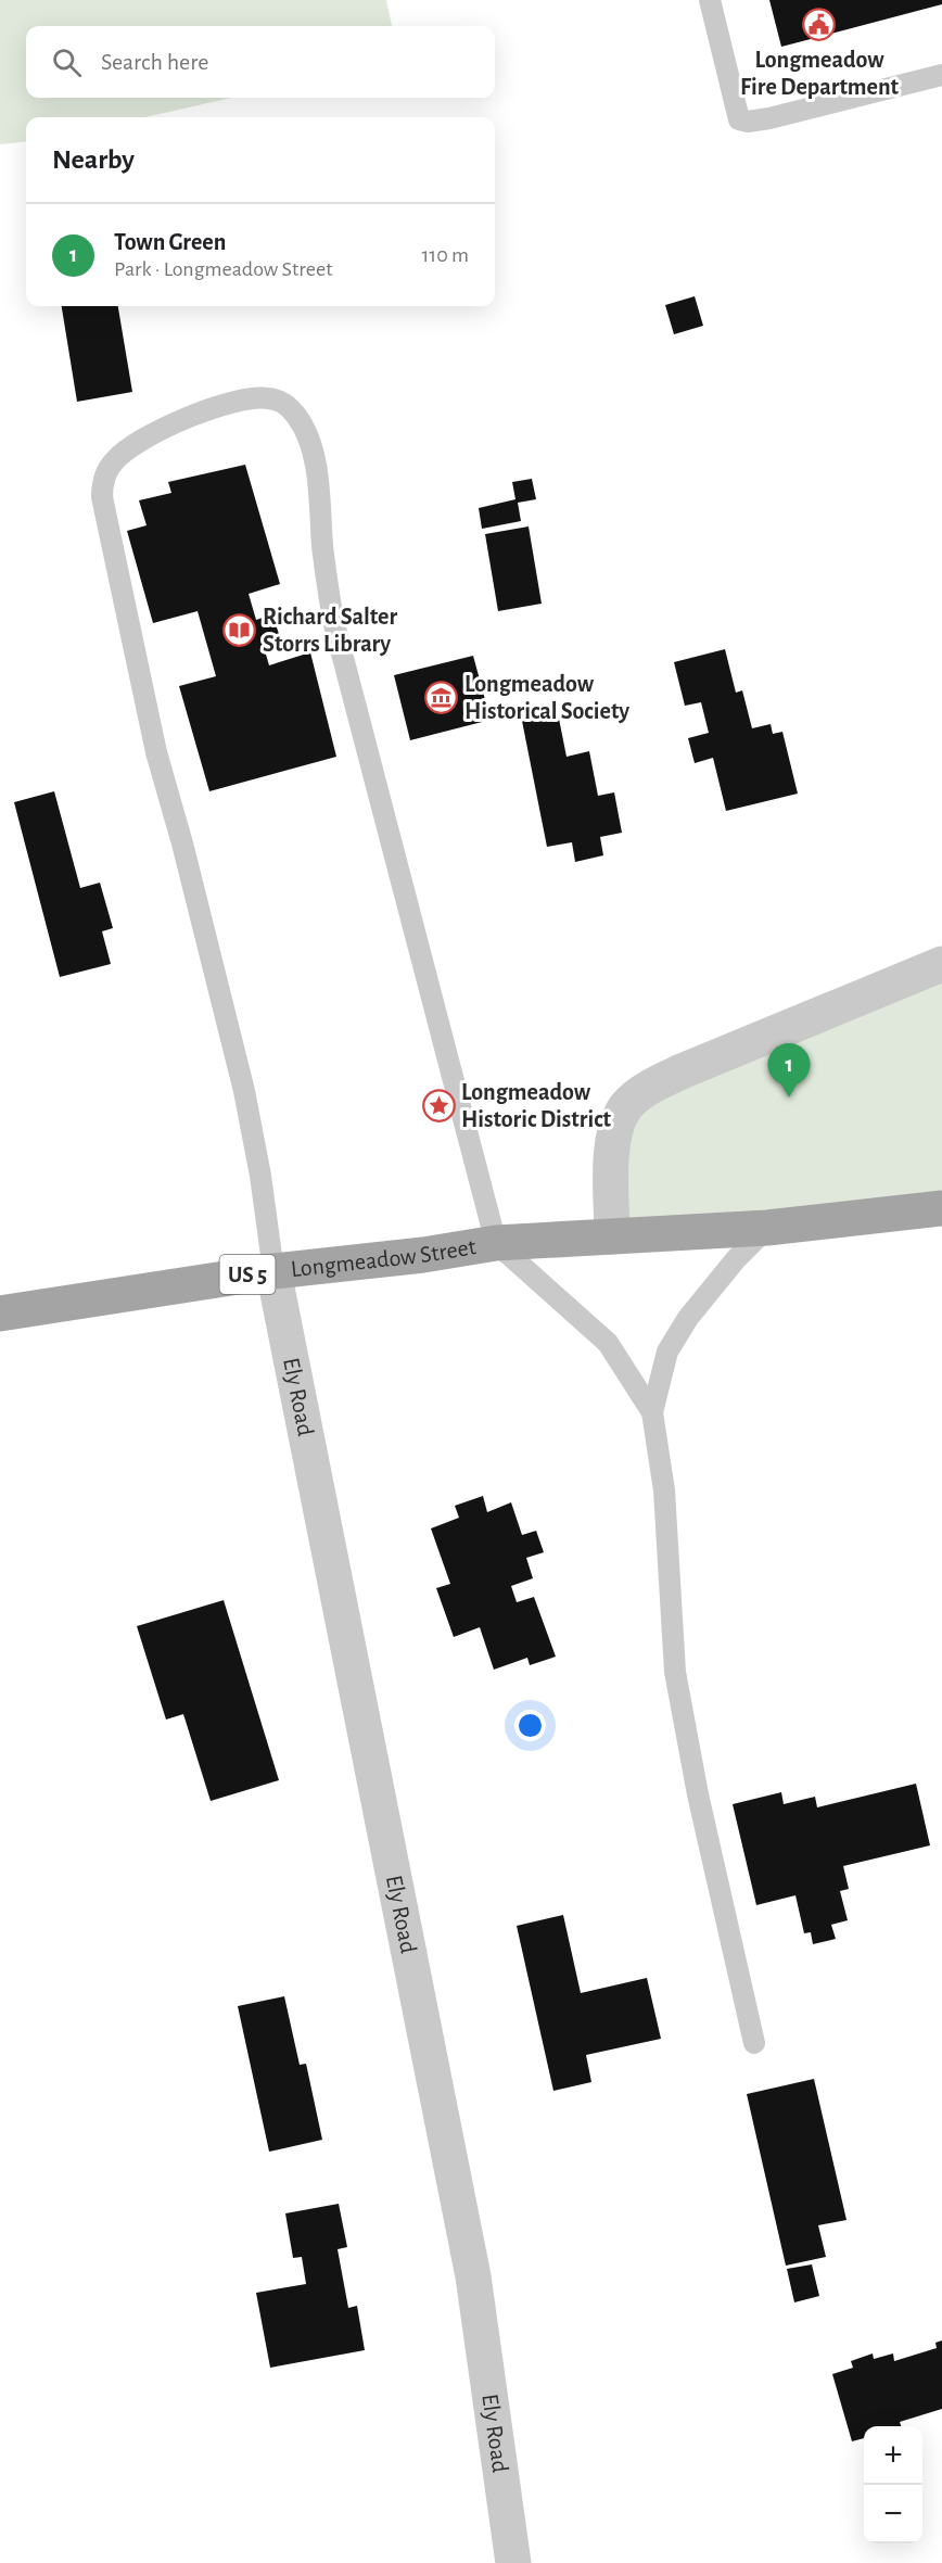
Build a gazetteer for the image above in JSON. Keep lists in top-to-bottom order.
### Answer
{
  "streets": {
    "main road": ["Longmeadow Street", "US 5"],
    "street": ["Ely Road"]
  },
  "crossings": [
    ["Longmeadow Street", "Ely Road"]
  ],
  "places": {
    "public building": ["Longmeadow Fire Department"],
    "library": ["Richard Salter Storrs Library"],
    "museum": ["Longmeadow Historical Society"],
    "place": ["Longmeadow Historic District"]
  },
  "page": {
    "search": "Search here",
    "heading": "Nearby",
    "list": [
      {
        "mark": "1",
        "name": "Town Green",
        "note": "Park · Longmeadow Street",
        "value": "110 m"
      }
    ],
    "pins": "1",
    "map_buttons": ["+", "−"]
  }
}
